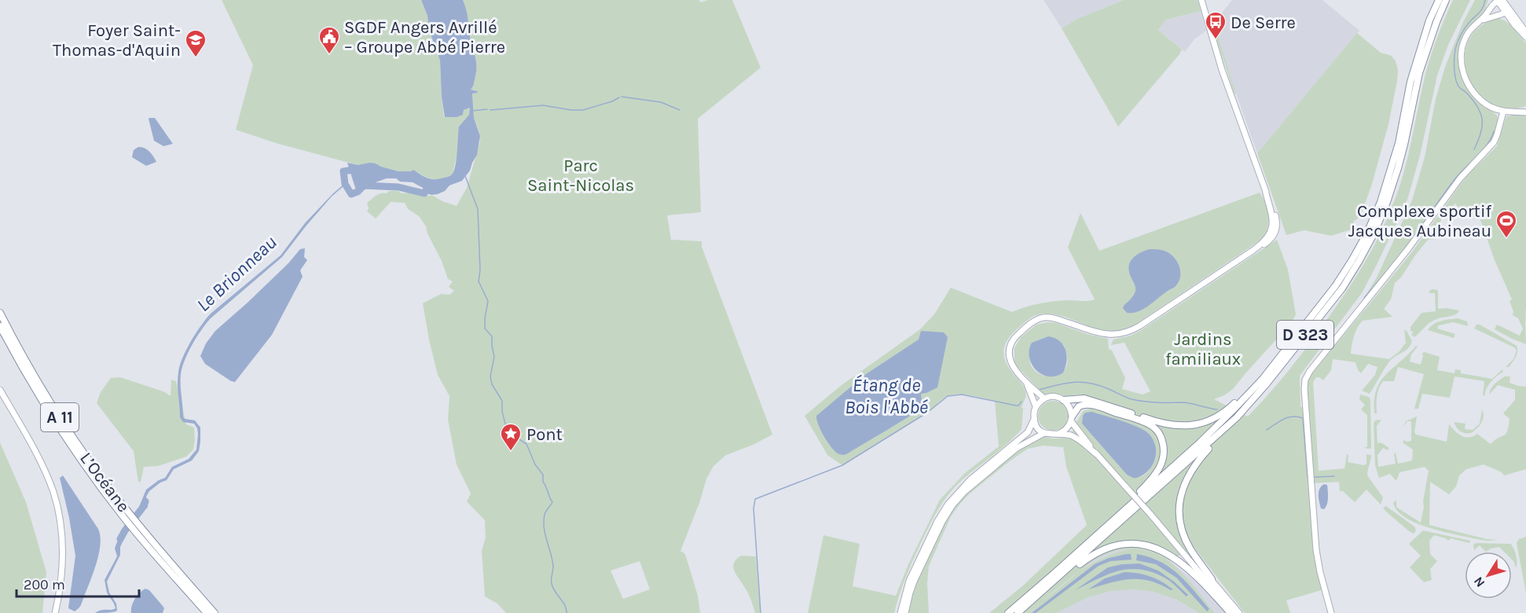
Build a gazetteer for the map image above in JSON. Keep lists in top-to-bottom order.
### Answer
{
  "streets": {
    "highway": ["D 323", "A 11", "L’Océane"]
  },
  "water": ["Le Brionneau", "Étang de Bois l'Abbé"],
  "parks": ["Parc Saint-Nicolas", "Jardins familiaux"],
  "places": {
    "bus stop": ["De Serre"],
    "public building": ["SGDF Angers Avrillé – Groupe Abbé Pierre"],
    "school or university": ["Foyer Saint- Thomas-d'Aquin"],
    "sports": ["Complexe sportif Jacques Aubineau"],
    "place": ["Pont"]
  },
  "scale_bar": "200 m",
  "north": "bottom left"
}
